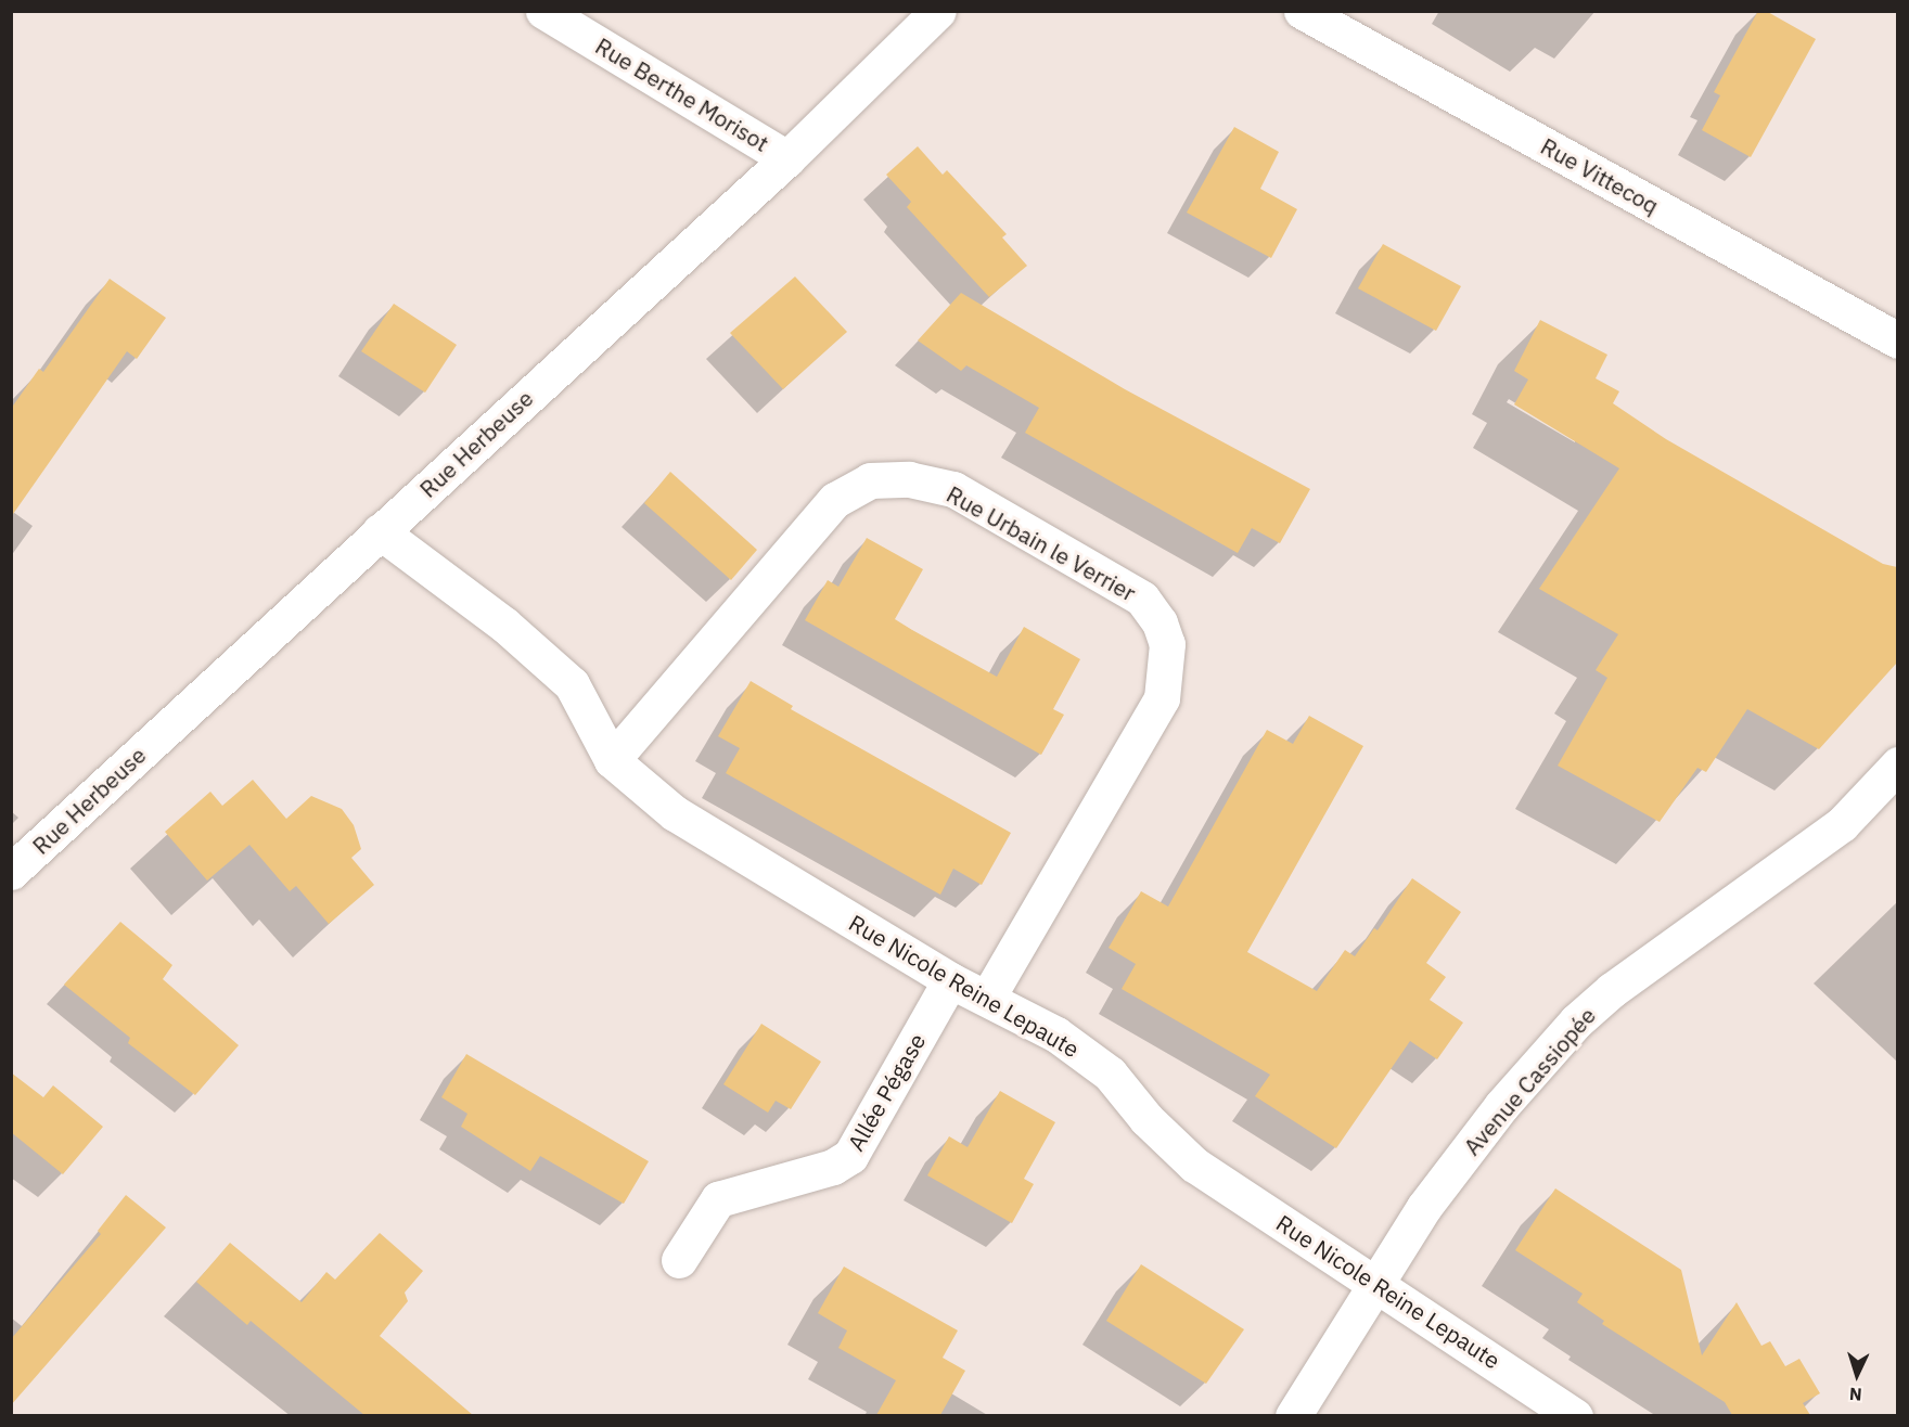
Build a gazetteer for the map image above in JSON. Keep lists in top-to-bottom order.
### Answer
{
  "streets": {
    "street": [
      "Rue Berthe Morisot",
      "Rue Vittecoq",
      "Rue Herbeuse",
      "Rue Urbain le Verrier",
      "Rue Nicole Reine Lepaute",
      "Avenue Cassiopée",
      "Allée Pégase"
    ]
  },
  "crossings": [
    ["Rue Berthe Morisot", "Rue Herbeuse"],
    ["Rue Herbeuse", "Rue Nicole Reine Lepaute"],
    ["Rue Urbain le Verrier", "Rue Nicole Reine Lepaute"],
    ["Rue Nicole Reine Lepaute", "Avenue Cassiopée"],
    ["Rue Nicole Reine Lepaute", "Allée Pégase"]
  ],
  "north": "bottom"
}
